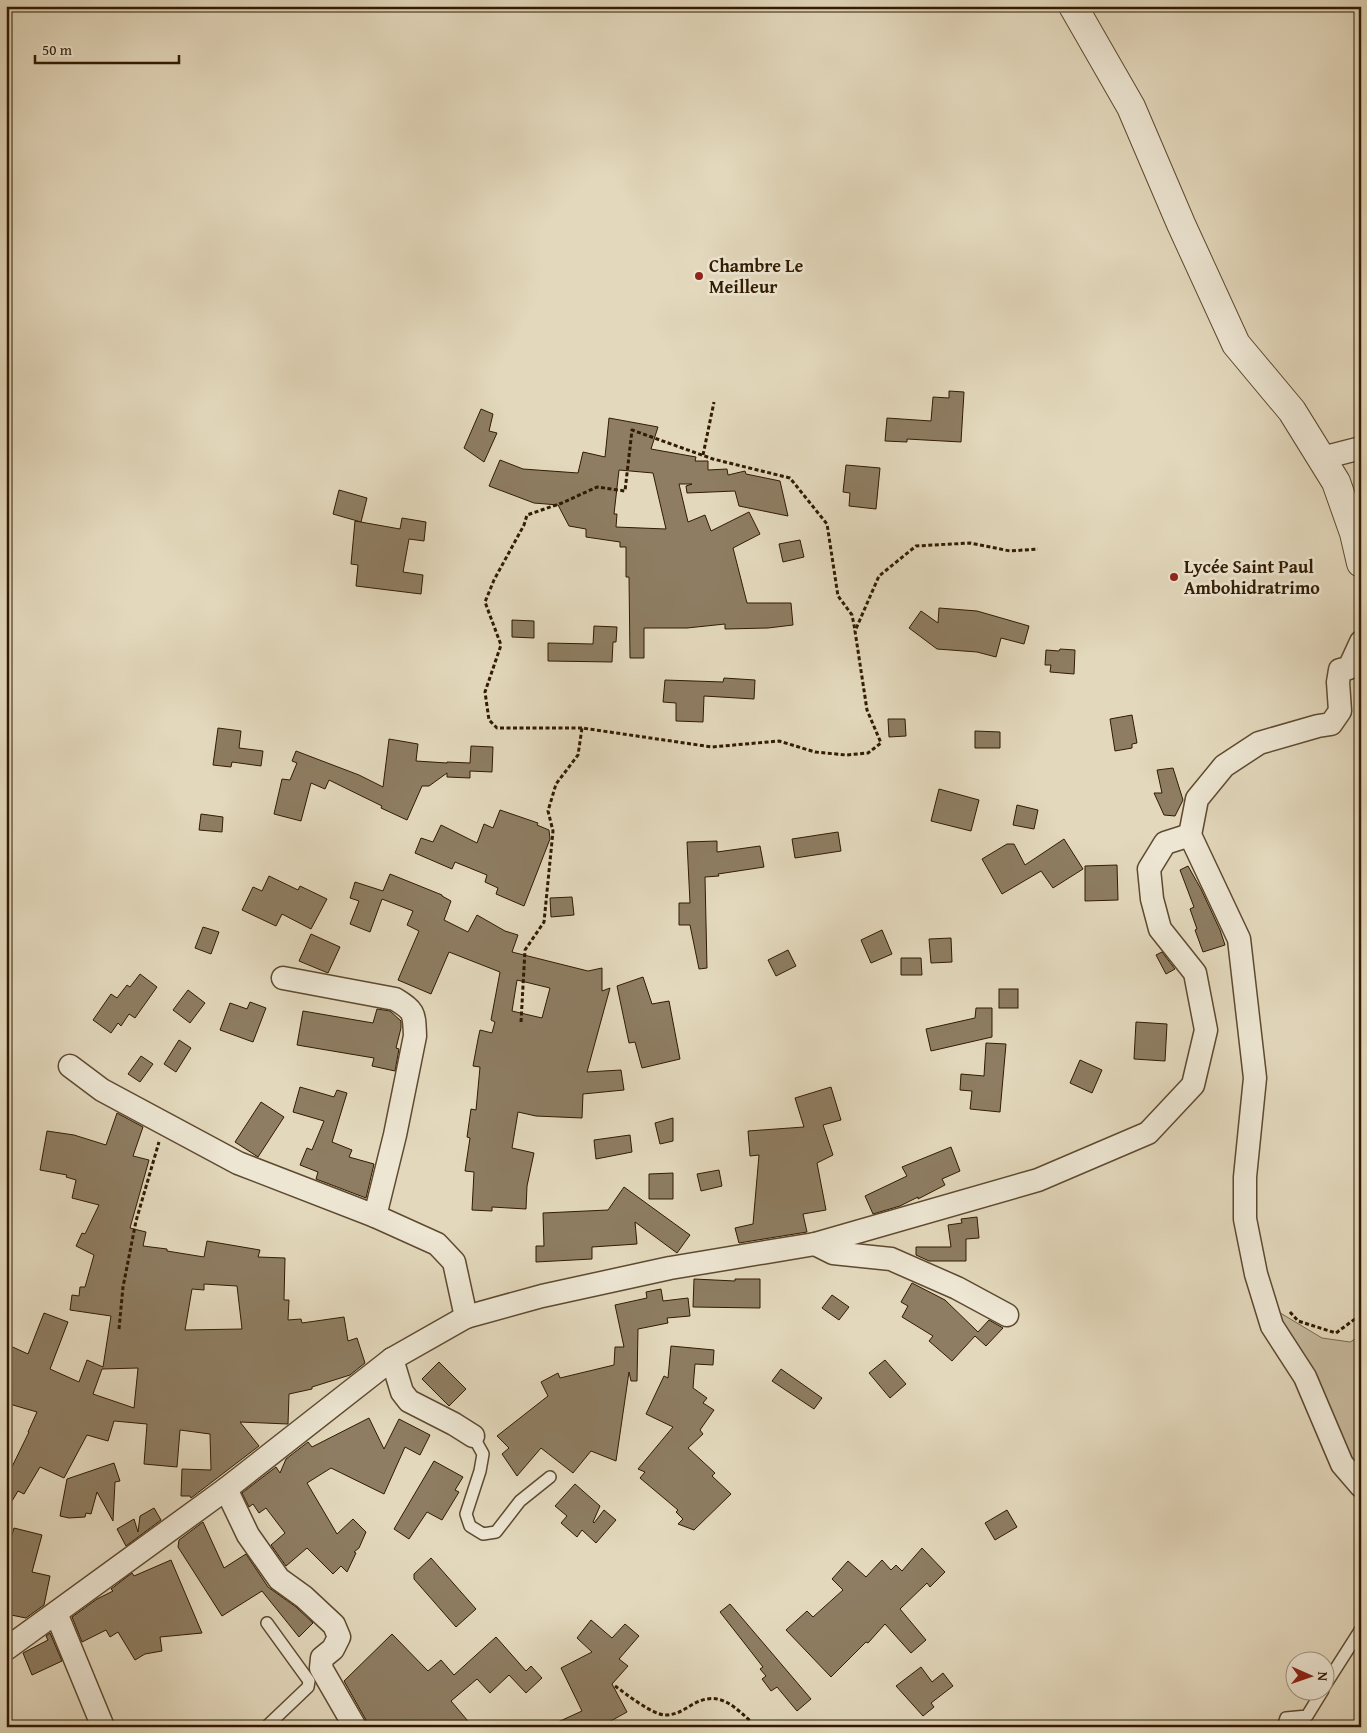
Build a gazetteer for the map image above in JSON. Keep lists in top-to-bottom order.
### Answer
{
  "places": ["Chambre Le Meilleur", "Lycée Saint Paul Ambohidratrimo"],
  "scale_bar": "50 m",
  "north": "right"
}
